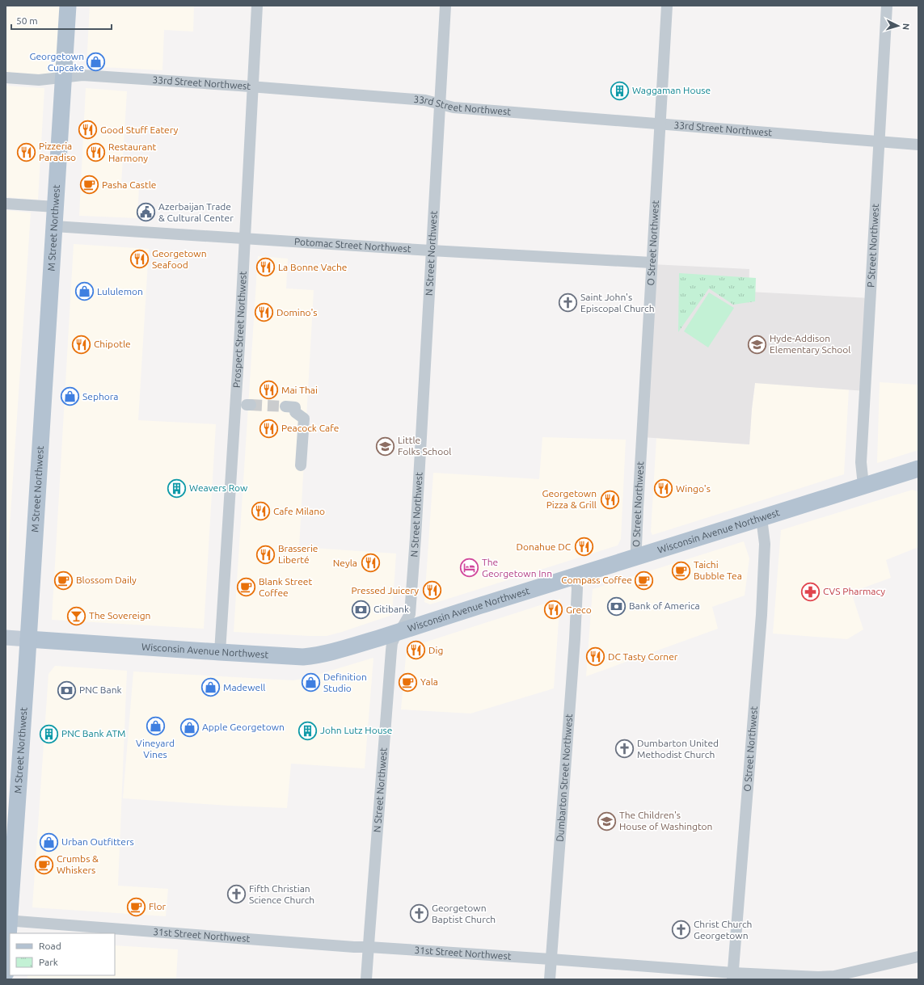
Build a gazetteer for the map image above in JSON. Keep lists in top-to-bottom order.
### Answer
{
  "streets": {
    "main road": ["M Street Northwest", "Wisconsin Avenue Northwest"],
    "street": [
      "33rd Street Northwest",
      "O Street Northwest",
      "Potomac Street Northwest",
      "P Street Northwest",
      "N Street Northwest",
      "Prospect Street Northwest",
      "Dumbarton Street Northwest",
      "31st Street Northwest"
    ]
  },
  "crossings": [
    ["33rd Street Northwest", "M Street Northwest"],
    ["33rd Street Northwest", "O Street Northwest"],
    ["33rd Street Northwest", "P Street Northwest"],
    ["33rd Street Northwest", "N Street Northwest"],
    ["33rd Street Northwest", "Prospect Street Northwest"],
    ["M Street Northwest", "Potomac Street Northwest"],
    ["M Street Northwest", "Wisconsin Avenue Northwest"],
    ["M Street Northwest", "31st Street Northwest"],
    ["O Street Northwest", "Potomac Street Northwest"],
    ["O Street Northwest", "Wisconsin Avenue Northwest"],
    ["O Street Northwest", "31st Street Northwest"],
    ["Potomac Street Northwest", "N Street Northwest"],
    ["Potomac Street Northwest", "Prospect Street Northwest"],
    ["P Street Northwest", "Wisconsin Avenue Northwest"],
    ["N Street Northwest", "Wisconsin Avenue Northwest"],
    ["N Street Northwest", "31st Street Northwest"],
    ["Prospect Street Northwest", "Wisconsin Avenue Northwest"],
    ["Wisconsin Avenue Northwest", "Dumbarton Street Northwest"],
    ["Dumbarton Street Northwest", "31st Street Northwest"]
  ],
  "places": {
    "shop": [
      "Georgetown Cupcake",
      "Lululemon",
      "Sephora",
      "Definition Studio",
      "Madewell",
      "Vineyard Vines",
      "Apple Georgetown",
      "Urban Outfitters"
    ],
    "building": [
      "Waggaman House",
      "Weavers Row",
      "John Lutz House",
      "PNC Bank ATM"
    ],
    "restaurant": [
      "Good Stuff Eatery",
      "Pizzeria Paradiso",
      "Restaurant Harmony",
      "Georgetown Seafood",
      "La Bonne Vache",
      "Domino's",
      "Chipotle",
      "Mai Thai",
      "Peacock Cafe",
      "Wingo's",
      "Georgetown Pizza & Grill",
      "Cafe Milano",
      "Donahue DC",
      "Brasserie Liberté",
      "Neyla",
      "Pressed Juicery",
      "Greco",
      "Dig",
      "DC Tasty Corner"
    ],
    "cafe": [
      "Pasha Castle",
      "Taichi Bubble Tea",
      "Blossom Daily",
      "Compass Coffee",
      "Blank Street Coffee",
      "Yala",
      "Crumbs & Whiskers",
      "Flor"
    ],
    "public building": ["Azerbaijan Trade & Cultural Center"],
    "church": [
      "Saint John's Episcopal Church",
      "Dumbarton United Methodist Church",
      "Fifth Christian Science Church",
      "Georgetown Baptist Church",
      "Christ Church Georgetown"
    ],
    "school or university": ["Hyde-Addison Elementary School", "Little Folks School", "The Children's House of Washington"],
    "hotel": ["The Georgetown Inn"],
    "pharmacy": ["CVS Pharmacy"],
    "bank": ["Bank of America", "Citibank", "PNC Bank"],
    "bar": ["The Sovereign"]
  },
  "legend": ["Road", "Park"],
  "scale_bar": "50 m",
  "north": "right"
}
